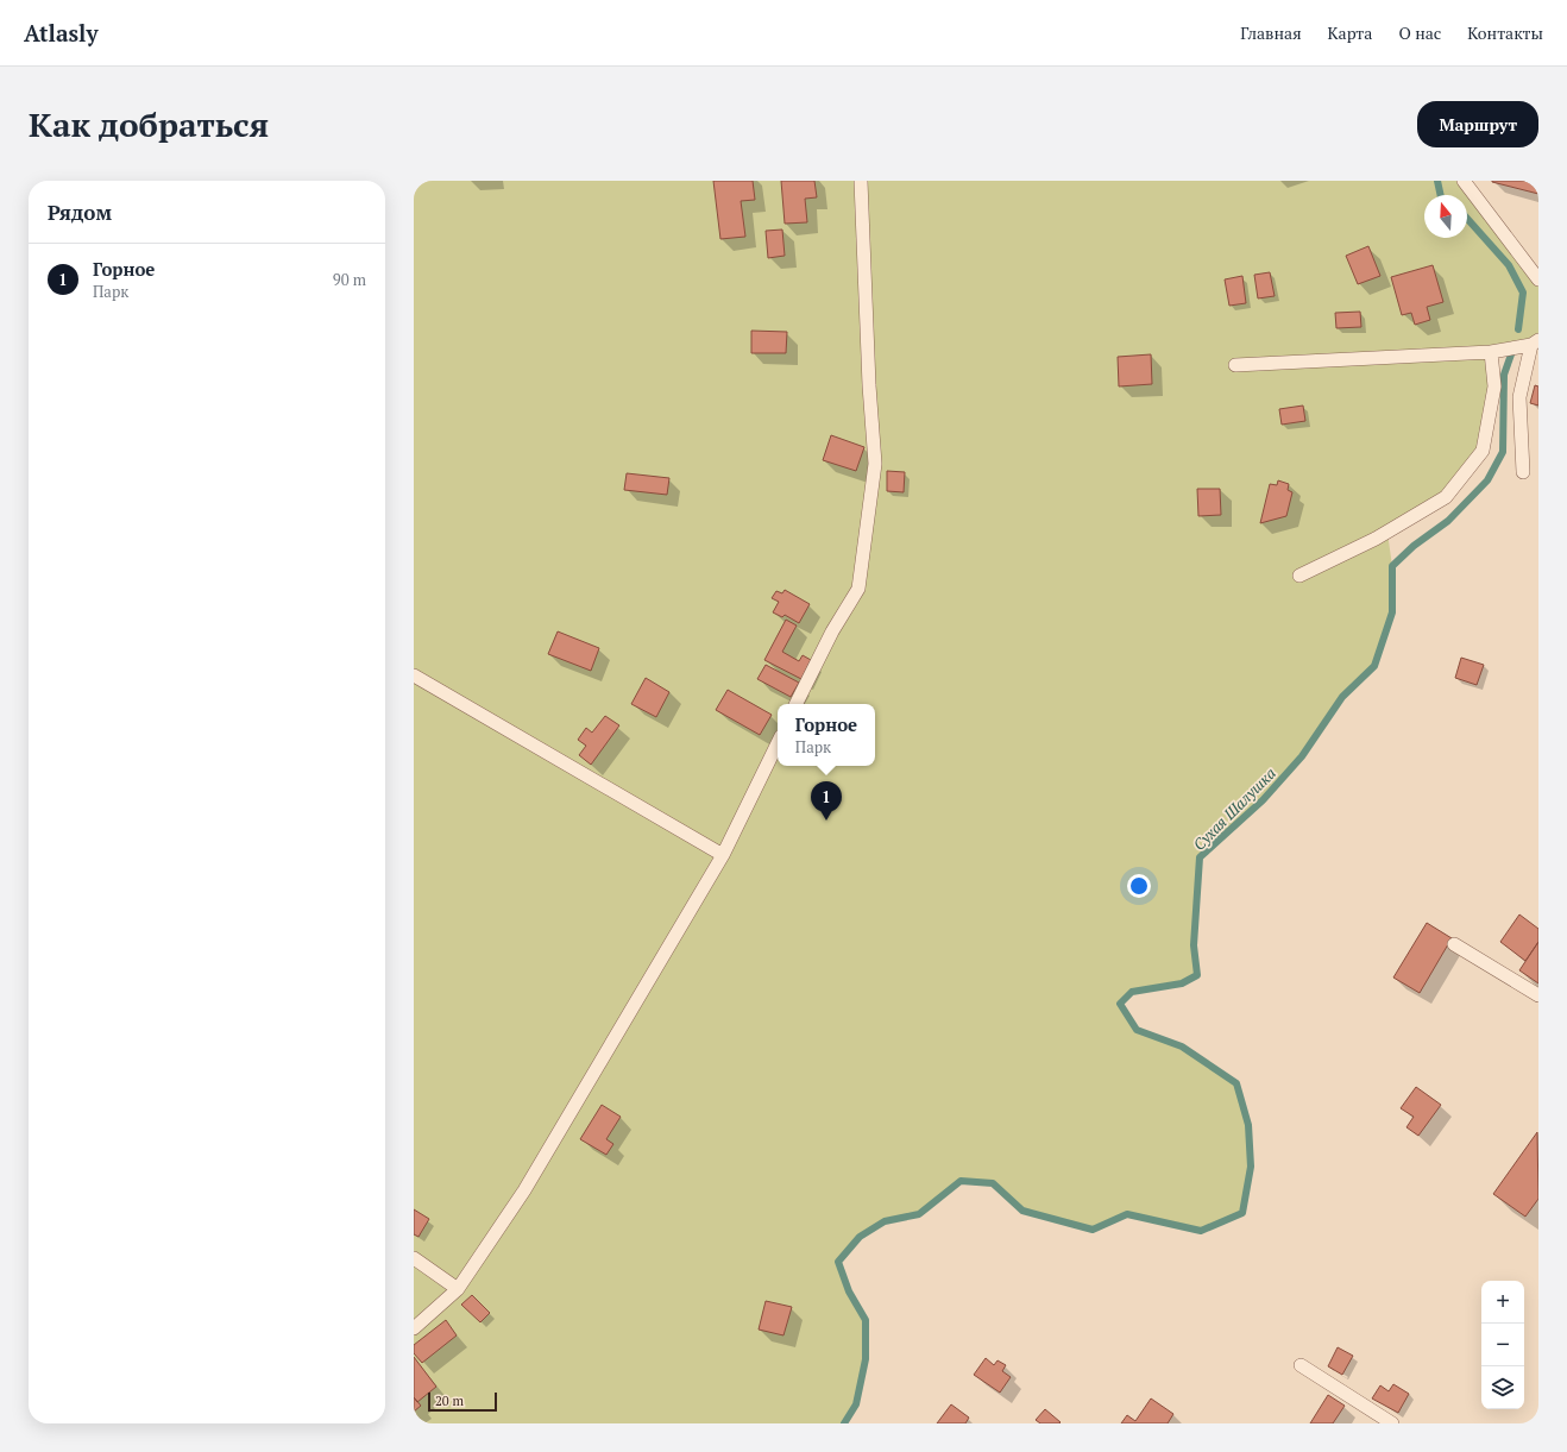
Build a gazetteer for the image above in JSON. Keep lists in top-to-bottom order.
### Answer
{
  "water": ["Сухая Шалушка"],
  "scale_bar": "20 m",
  "north": "top",
  "page": {
    "header": "Atlasly",
    "nav": [
      "Главная",
      "Карта",
      "О нас",
      "Контакты"
    ],
    "buttons": "Маршрут",
    "title": "Как добраться",
    "heading": "Рядом",
    "list": [
      {
        "mark": "1",
        "name": "Горное",
        "note": "Парк",
        "value": "90 m"
      }
    ],
    "popup": ["Горное", "Парк"],
    "pins": "1",
    "map_buttons": ["+", "−"],
    "scale": "20 m"
  }
}
